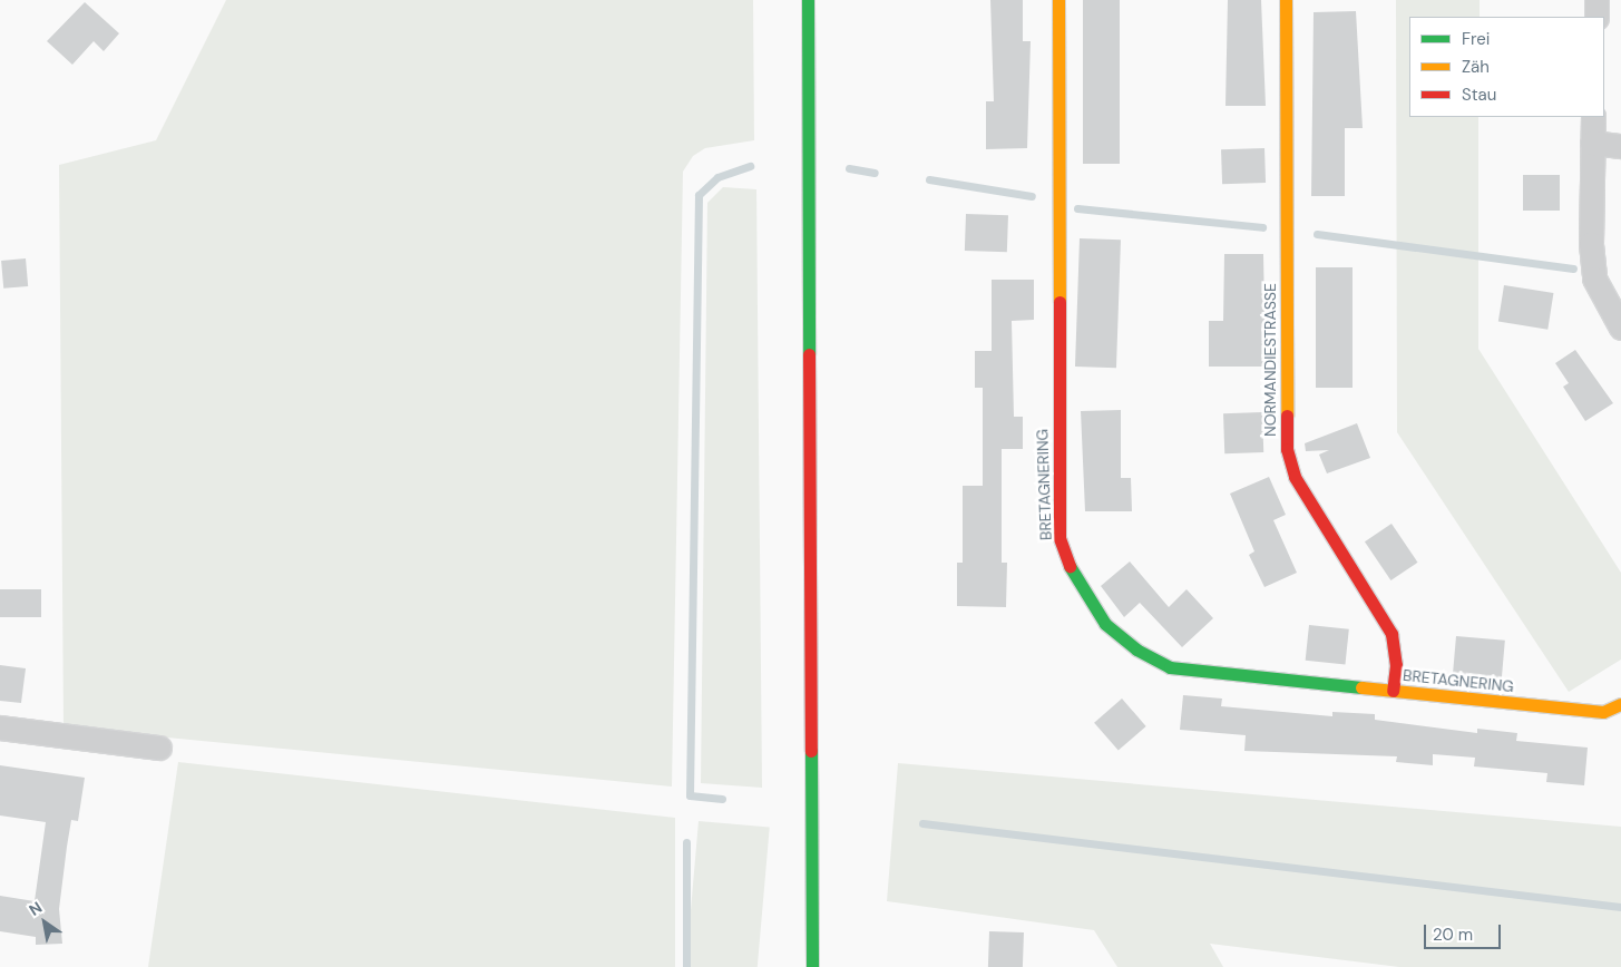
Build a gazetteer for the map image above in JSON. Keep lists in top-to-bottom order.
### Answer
{
  "streets": {
    "street": ["NORMANDIESTRASSE", "BRETAGNERING"]
  },
  "crossings": [
    ["NORMANDIESTRASSE", "BRETAGNERING"]
  ],
  "legend": ["Frei", "Zäh", "Stau"],
  "scale_bar": "20 m",
  "north": "top left"
}
